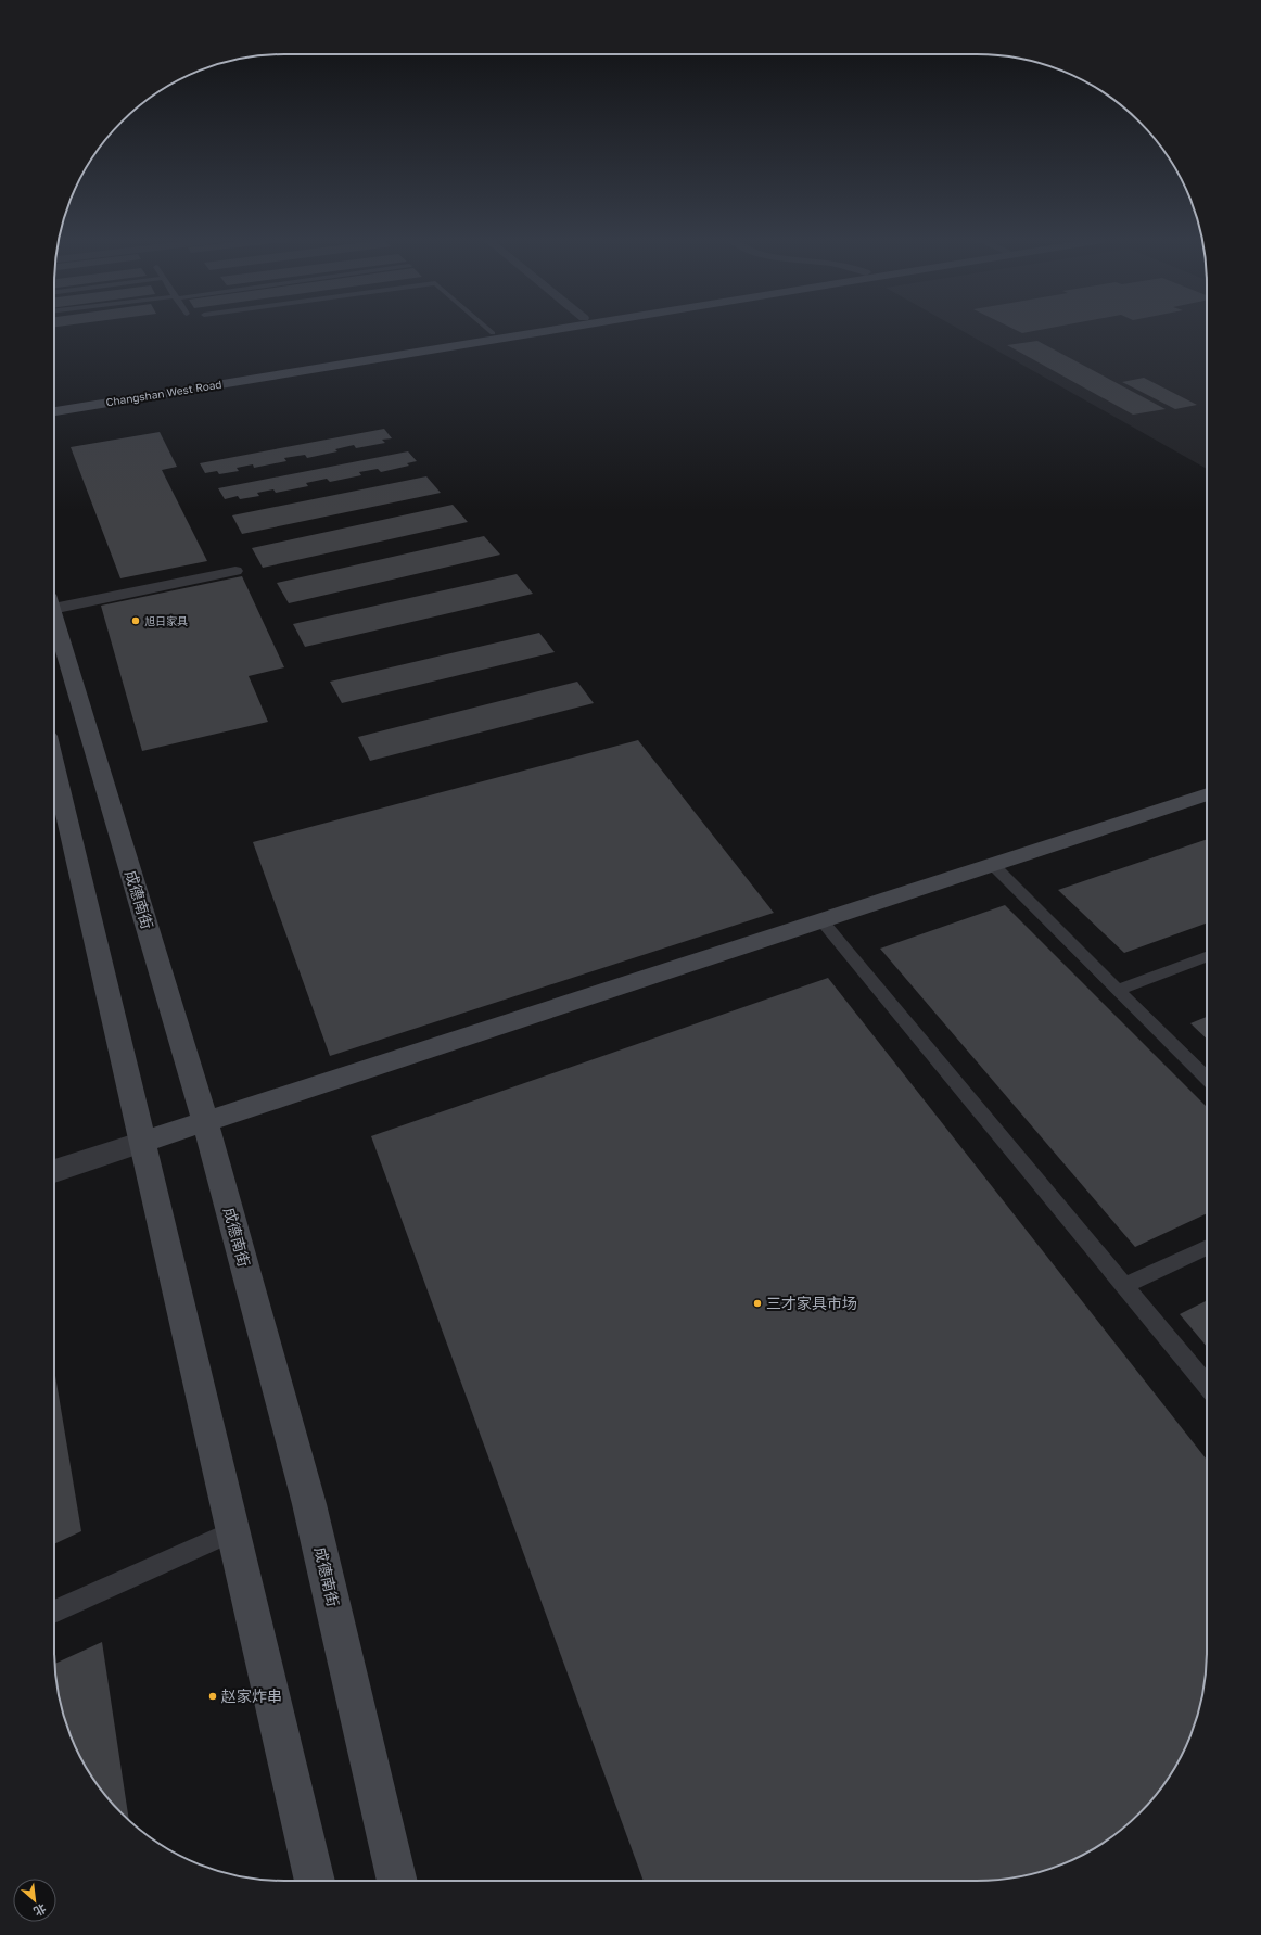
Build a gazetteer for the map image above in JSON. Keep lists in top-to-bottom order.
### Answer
{
  "streets": {
    "main road": ["Changshan West Road", "成德南街"]
  },
  "places": ["旭日家具", "三才家具市场", "赵家炸串"],
  "north": "bottom right"
}
